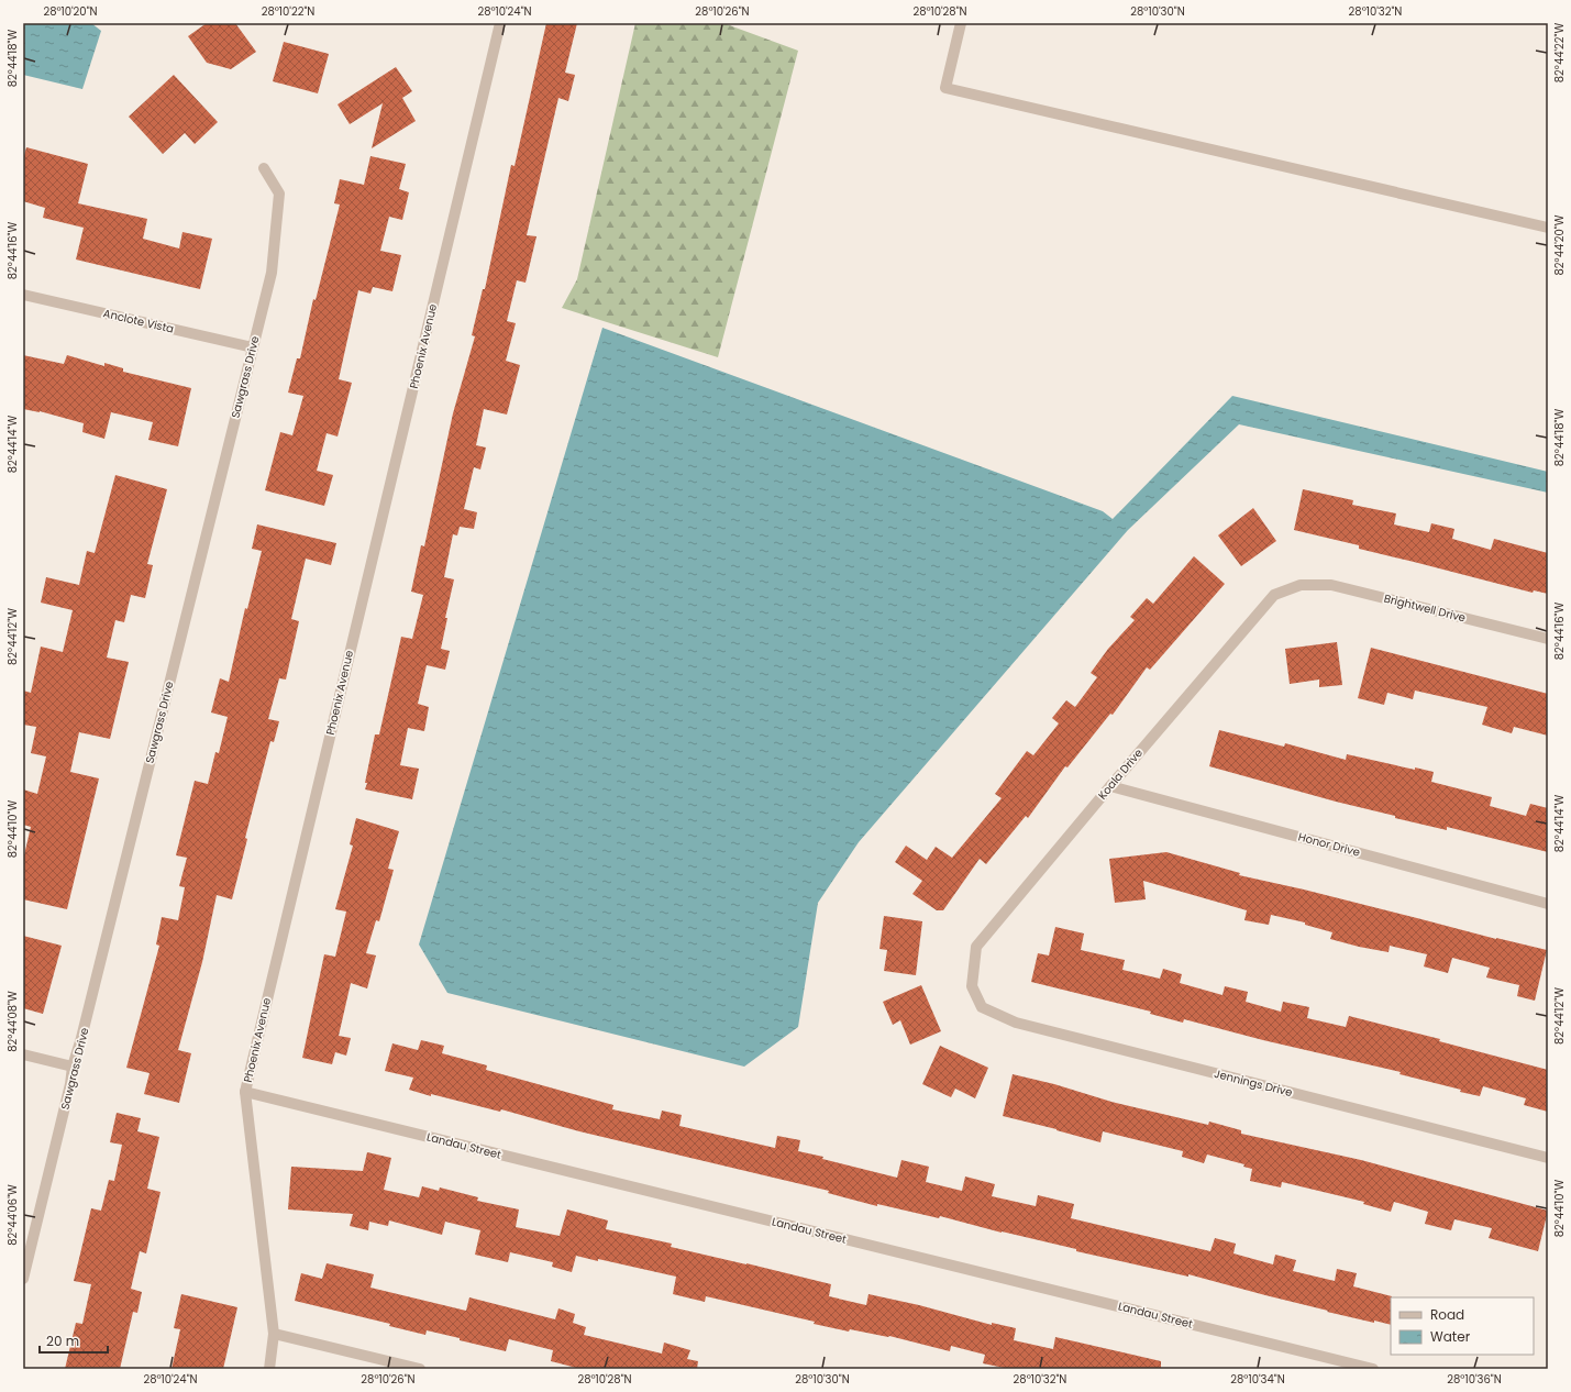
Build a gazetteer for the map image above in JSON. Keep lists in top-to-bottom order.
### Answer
{
  "streets": {
    "street": [
      "Anclote Vista",
      "Phoenix Avenue",
      "Sawgrass Drive",
      "Brightwell Drive",
      "Koala Drive",
      "Honor Drive",
      "Jennings Drive",
      "Landau Street"
    ]
  },
  "crossings": [
    ["Anclote Vista", "Sawgrass Drive"],
    ["Phoenix Avenue", "Landau Street"],
    ["Brightwell Drive", "Koala Drive"],
    ["Koala Drive", "Honor Drive"],
    ["Koala Drive", "Jennings Drive"]
  ],
  "legend": ["Road", "Water"],
  "scale_bar": "20 m",
  "coordinates": [
    "28°10'20\"N",
    "28°10'22\"N",
    "28°10'24\"N",
    "28°10'26\"N",
    "28°10'28\"N",
    "28°10'30\"N",
    "28°10'32\"N",
    "82°44'22\"W",
    "82°44'18\"W",
    "82°44'20\"W",
    "82°44'16\"W",
    "82°44'14\"W",
    "82°44'12\"W",
    "82°44'10\"W",
    "82°44'08\"W",
    "82°44'06\"W",
    "28°10'34\"N",
    "28°10'36\"N"
  ]
}
